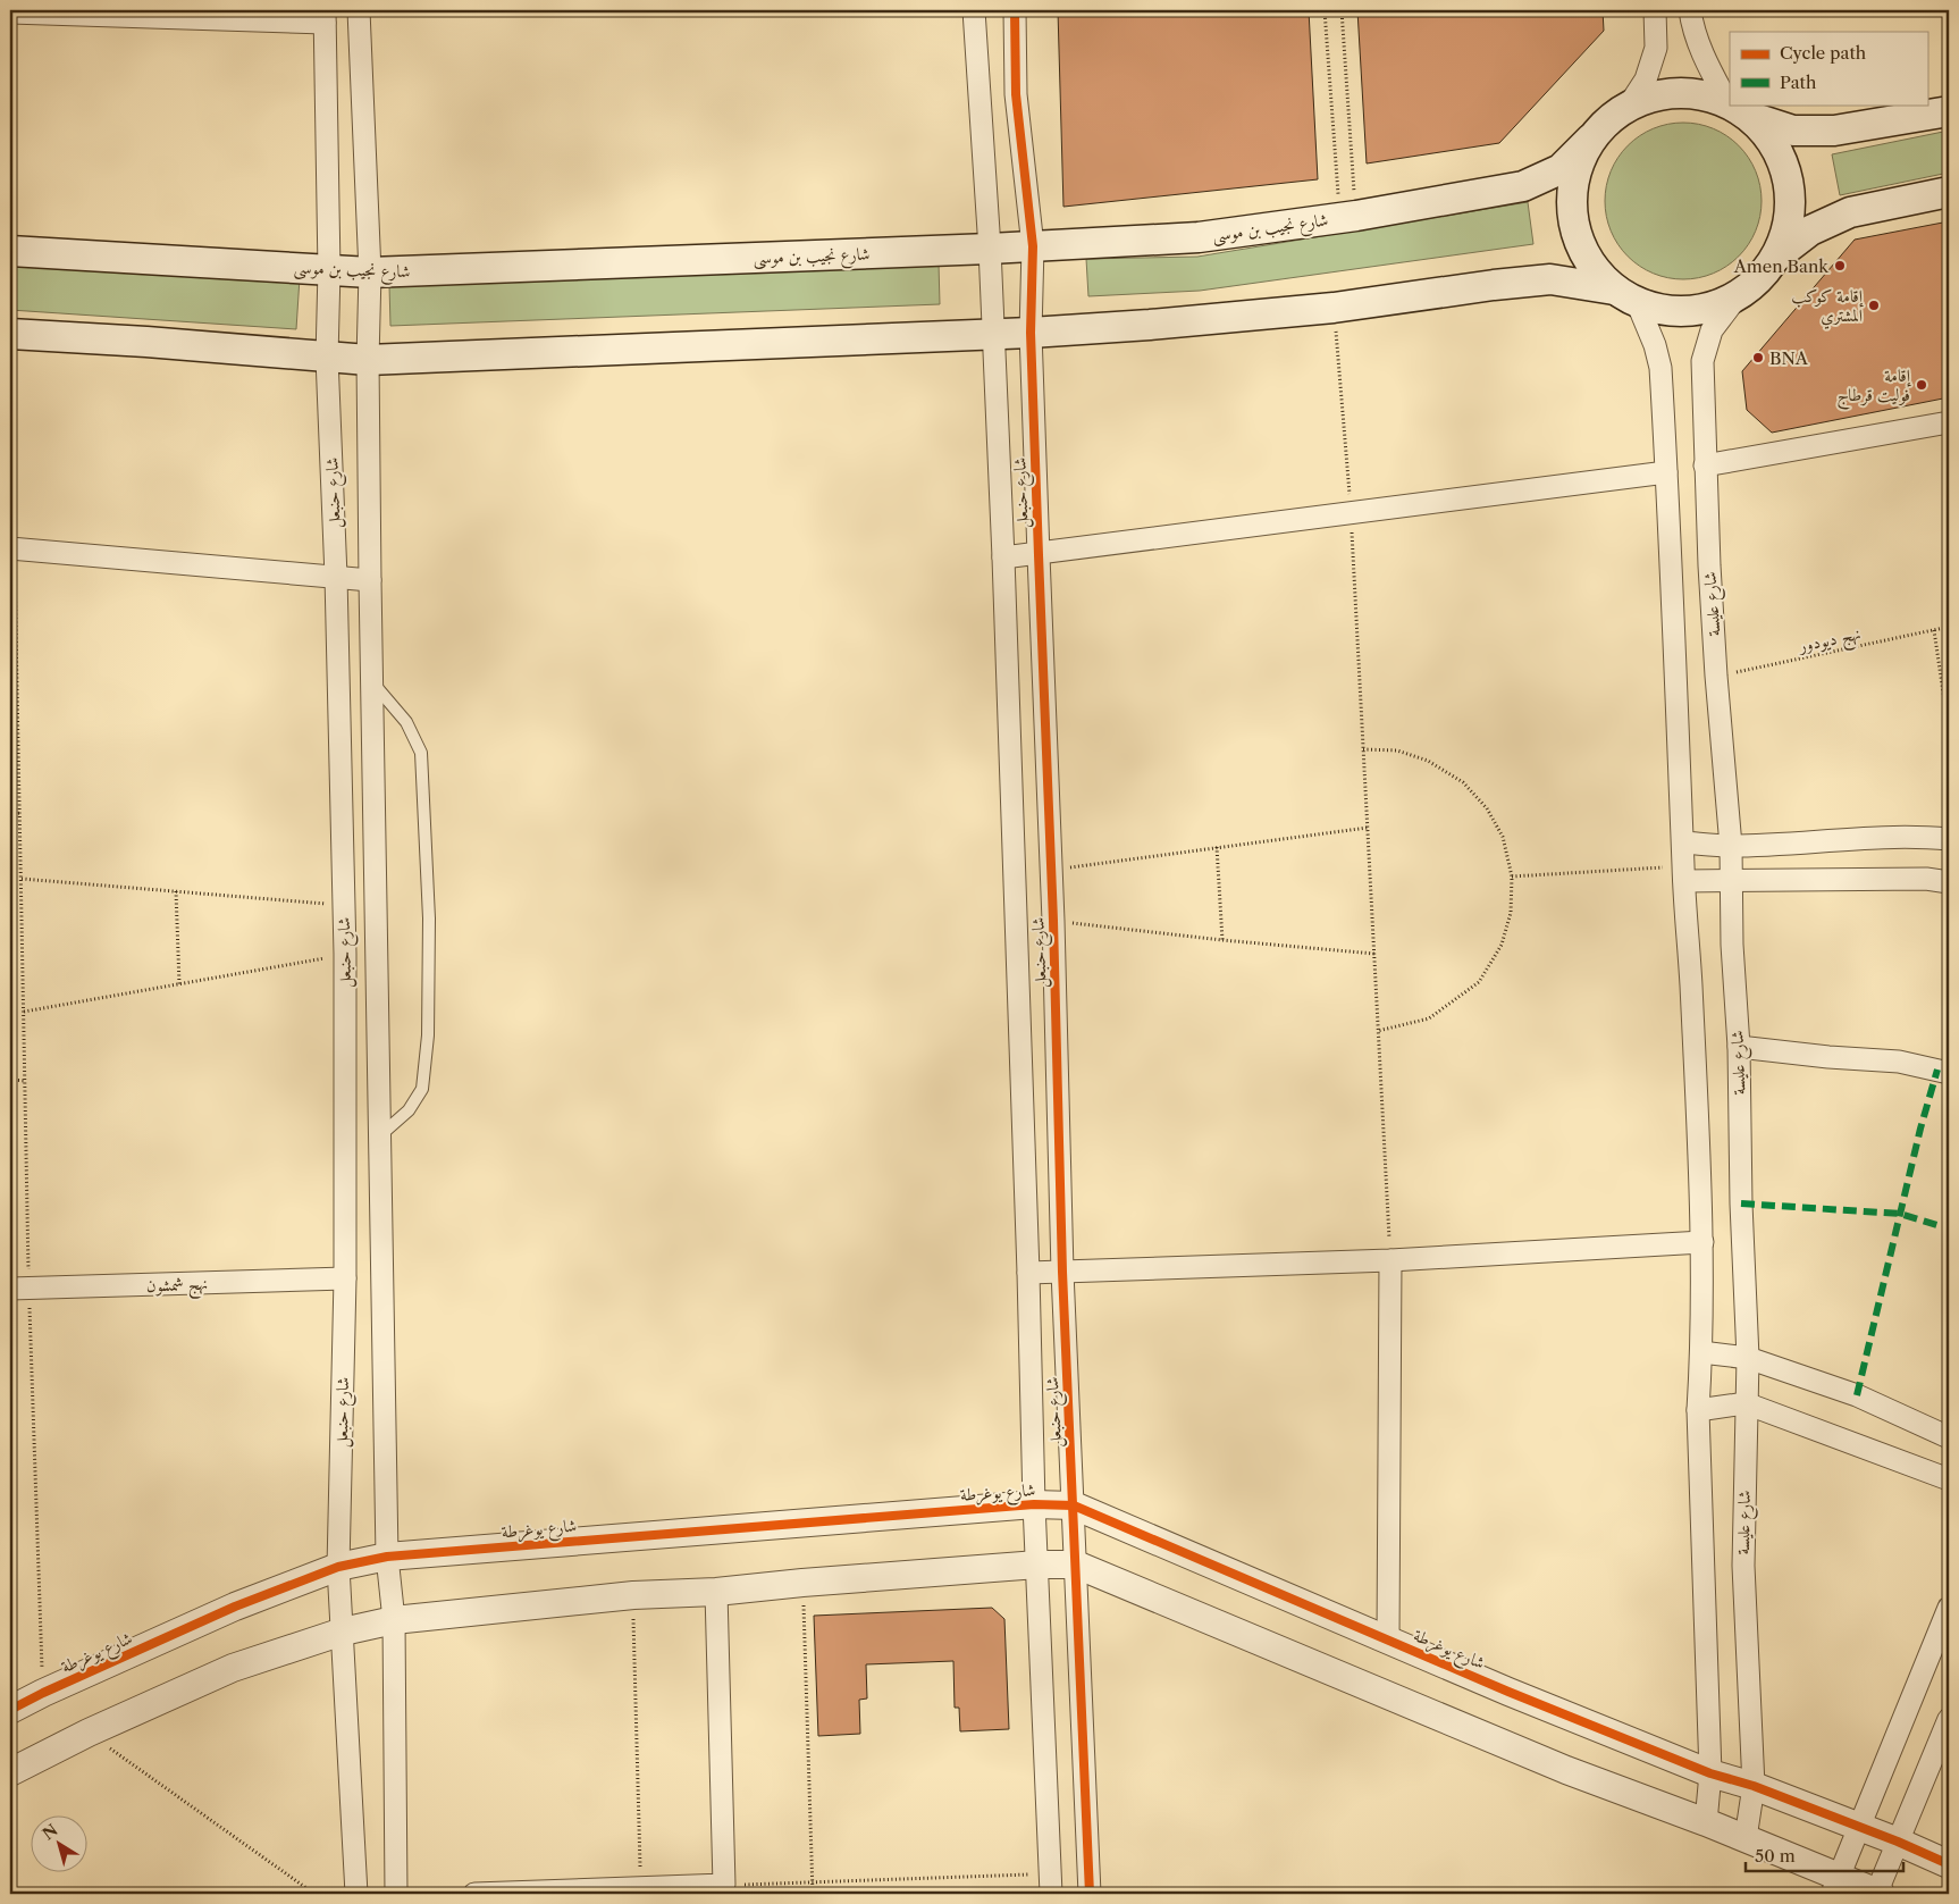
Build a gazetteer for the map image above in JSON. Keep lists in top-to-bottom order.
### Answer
{
  "streets": {
    "main road": ["شارع نجيب بن موسى"],
    "street": [
      "شارع حنبعل",
      "شارع عليسة",
      "نهج شمشون",
      "شارع يوغرطة"
    ],
    "path": ["نهج ديودور"]
  },
  "crossings": [
    ["شارع نجيب بن موسى", "شارع حنبعل"],
    ["شارع حنبعل", "نهج شمشون"],
    ["شارع حنبعل", "شارع يوغرطة"],
    ["شارع عليسة", "نهج ديودور"],
    ["شارع عليسة", "شارع يوغرطة"]
  ],
  "places": [
    "Amen Bank",
    "إقامة كوكب المشتري",
    "BNA",
    "إقامة فوليت قرطاج"
  ],
  "legend": ["Cycle path", "Path"],
  "scale_bar": "50 m",
  "north": "top left"
}
